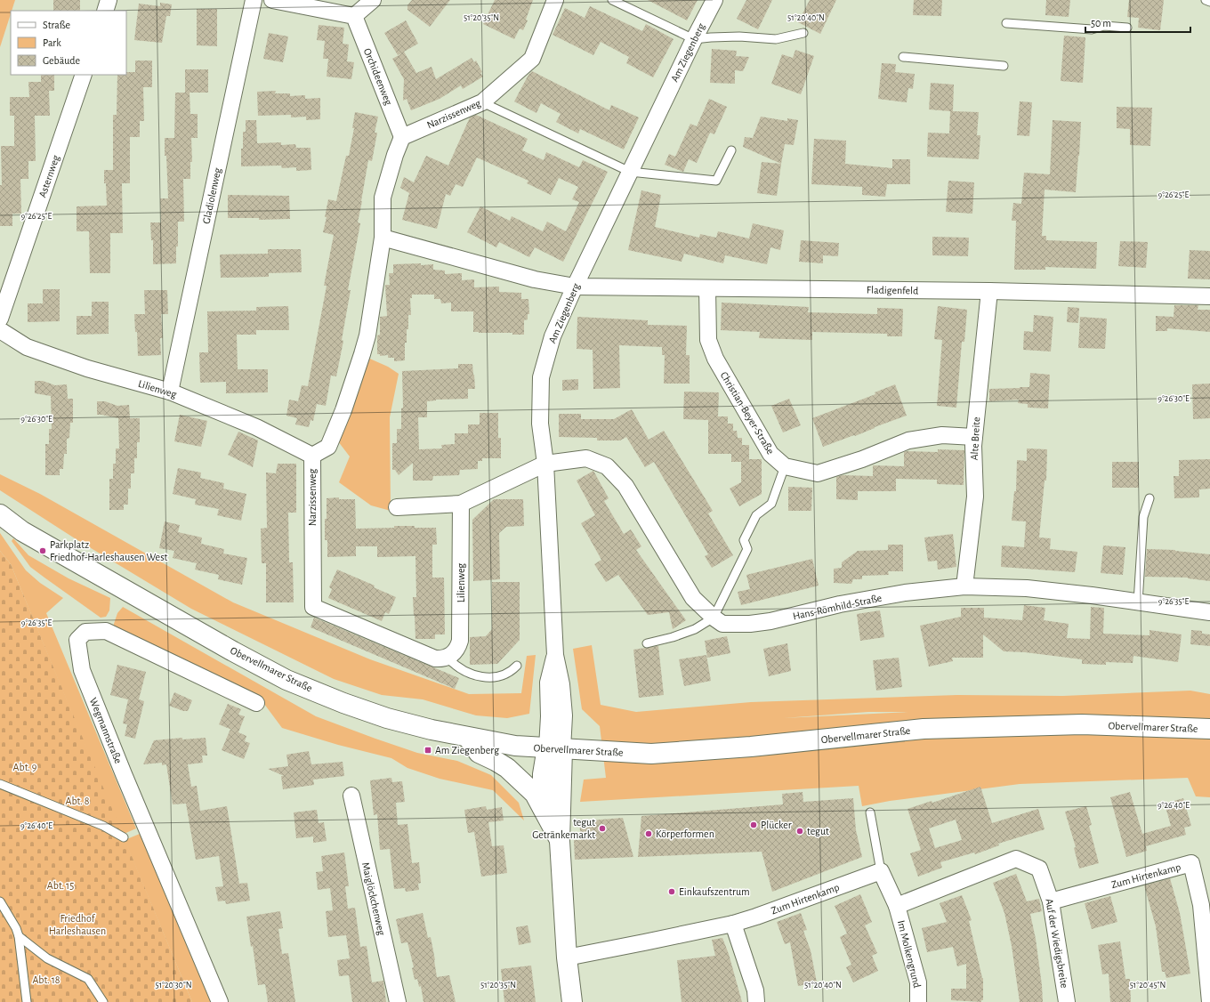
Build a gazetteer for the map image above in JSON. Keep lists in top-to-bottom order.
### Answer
{
  "streets": {
    "main road": ["Obervellmarer Straße"],
    "street": [
      "Am Ziegenberg",
      "Orchideenweg",
      "Narzissenweg",
      "Asternweg",
      "Gladiolenweg",
      "Fladigenfeld",
      "Lilienweg",
      "Christian-Beyer-Straße",
      "Alte Breite",
      "Hans-Römhild-Straße",
      "Wegmannstraße",
      "Zum Hirtenkamp",
      "Maiglöckchenweg",
      "Auf der Wiedigsbreite",
      "Im Molkengrund"
    ]
  },
  "crossings": [
    ["Am Ziegenberg", "Fladigenfeld"],
    ["Am Ziegenberg", "Hans-Römhild-Straße"],
    ["Am Ziegenberg", "Obervellmarer Straße"],
    ["Orchideenweg", "Narzissenweg"],
    ["Narzissenweg", "Lilienweg"],
    ["Gladiolenweg", "Lilienweg"],
    ["Fladigenfeld", "Christian-Beyer-Straße"],
    ["Fladigenfeld", "Alte Breite"],
    ["Christian-Beyer-Straße", "Alte Breite"],
    ["Alte Breite", "Hans-Römhild-Straße"],
    ["Zum Hirtenkamp", "Auf der Wiedigsbreite"],
    ["Auf der Wiedigsbreite", "Im Molkengrund"]
  ],
  "parks": [
    "Abt. 9",
    "Abt. 8",
    "Abt. 15",
    "Friedhof Harleshausen",
    "Abt. 18"
  ],
  "places": {
    "other": [
      "Parkplatz Friedhof-Harleshausen West",
      "Plücker",
      "tegut Getränkemarkt",
      "tegut",
      "Körperformen",
      "Einkaufszentrum"
    ],
    "transit": ["Am Ziegenberg"]
  },
  "legend": ["Straße", "Park", "Gebäude"],
  "scale_bar": "50 m",
  "coordinates": [
    "51°20'35\"N",
    "51°20'40\"N",
    "9°26'25\"E",
    "9°26'30\"E",
    "9°26'35\"E",
    "9°26'40\"E",
    "51°20'30\"N",
    "51°20'45\"N"
  ]
}
